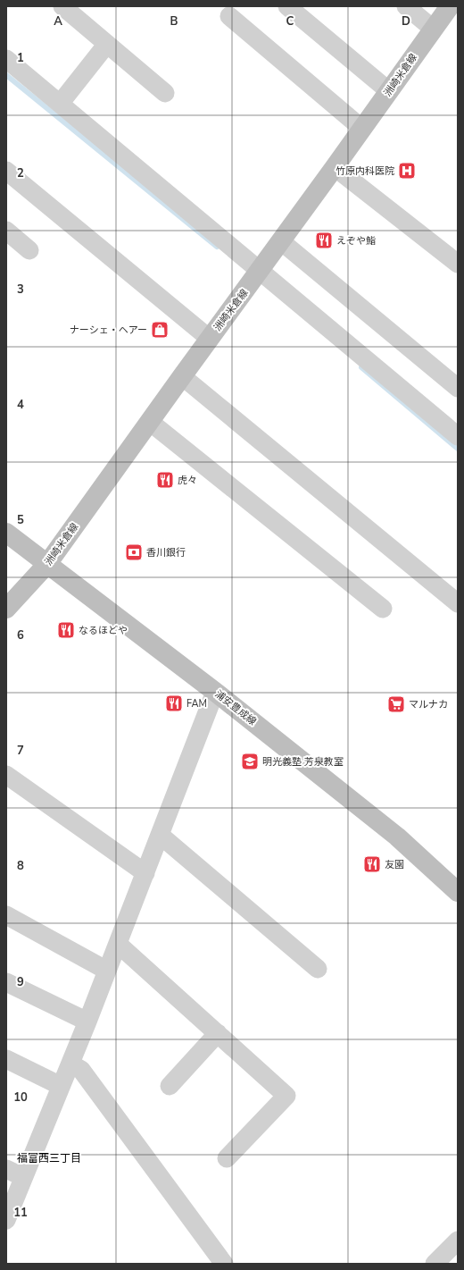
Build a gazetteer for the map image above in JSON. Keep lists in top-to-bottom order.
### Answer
{
  "streets": {
    "main road": ["洲崎米倉線", "浦安豊成線"]
  },
  "crossings": [
    ["洲崎米倉線", "浦安豊成線"]
  ],
  "districts": ["福富西三丁目"],
  "places": {
    "hospital": ["竹原内科医院"],
    "restaurant": [
      "えぞや鮨",
      "虎々",
      "なるほどや",
      "FAM",
      "友園"
    ],
    "shop": ["ナーシェ・ヘアー"],
    "bank": ["香川銀行"],
    "supermarket": ["マルナカ"],
    "school or university": ["明光義塾 芳泉教室"]
  },
  "grid": {
    "columns": [
      "A",
      "B",
      "C",
      "D"
    ],
    "rows": [
      "1",
      "2",
      "3",
      "4",
      "5",
      "6",
      "7",
      "8",
      "9",
      "10",
      "11"
    ]
  }
}
